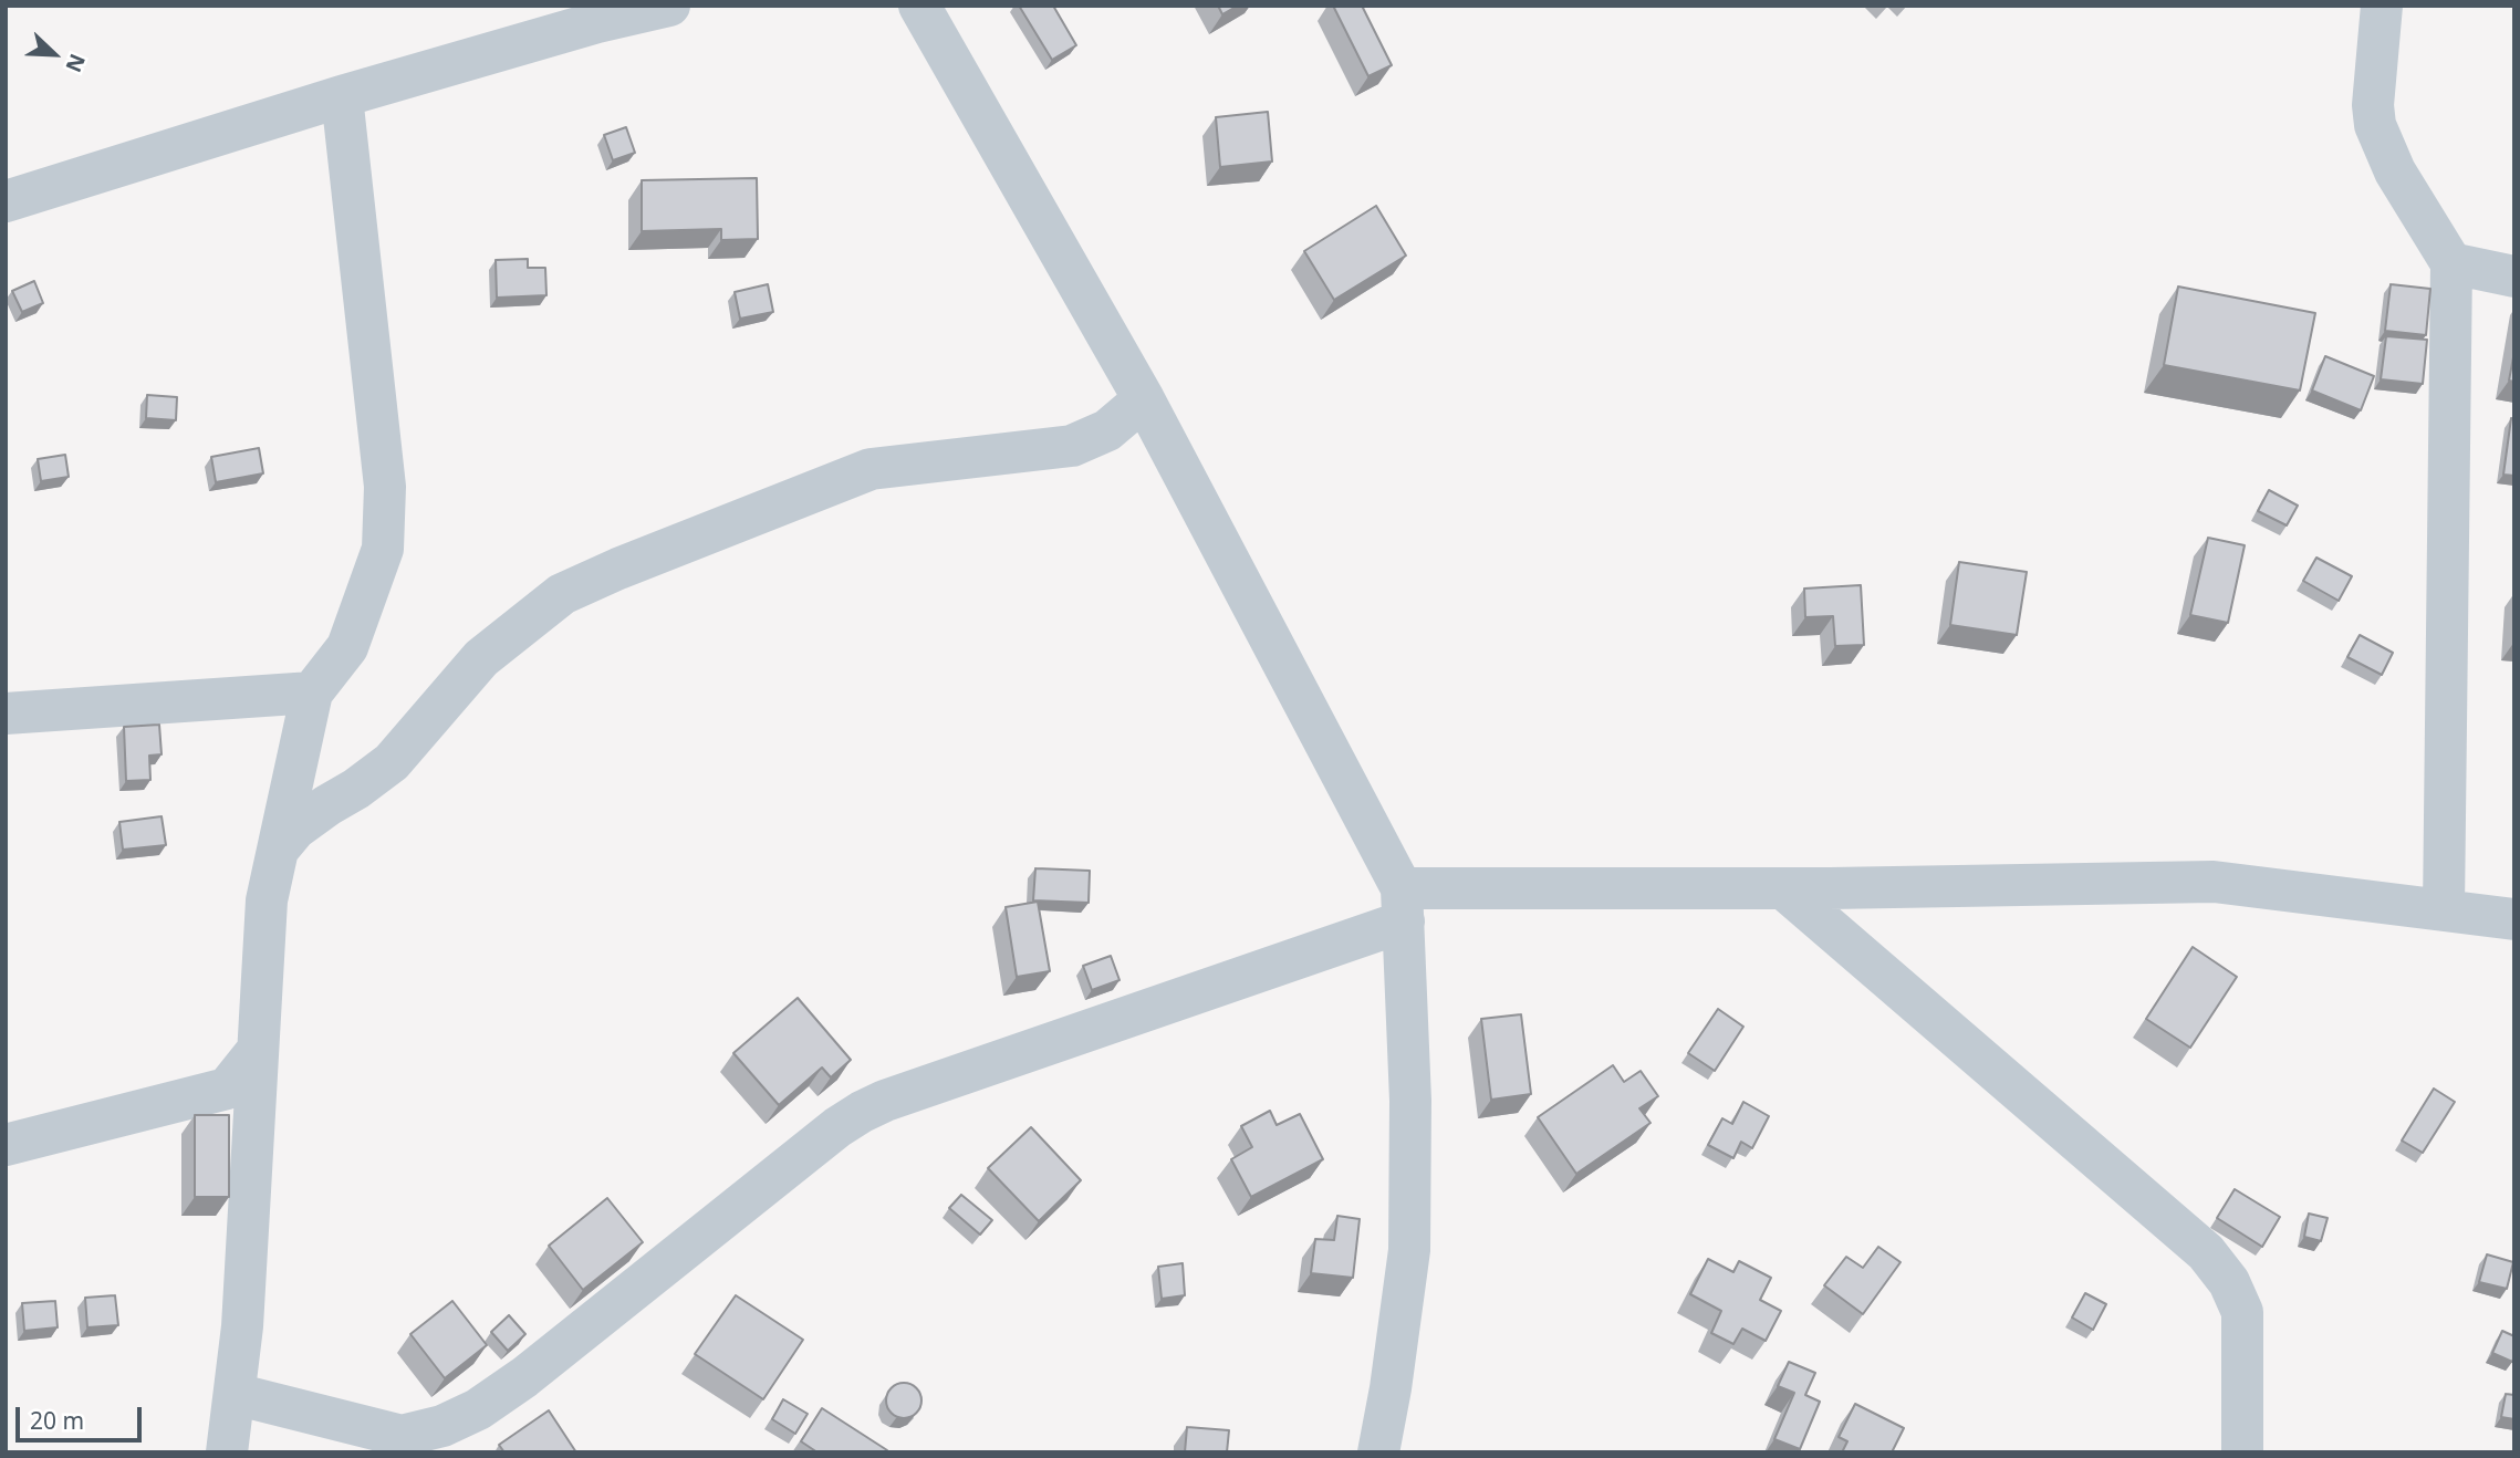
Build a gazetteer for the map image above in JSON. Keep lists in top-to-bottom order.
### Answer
{
  "scale_bar": "20 m",
  "north": "bottom right"
}
